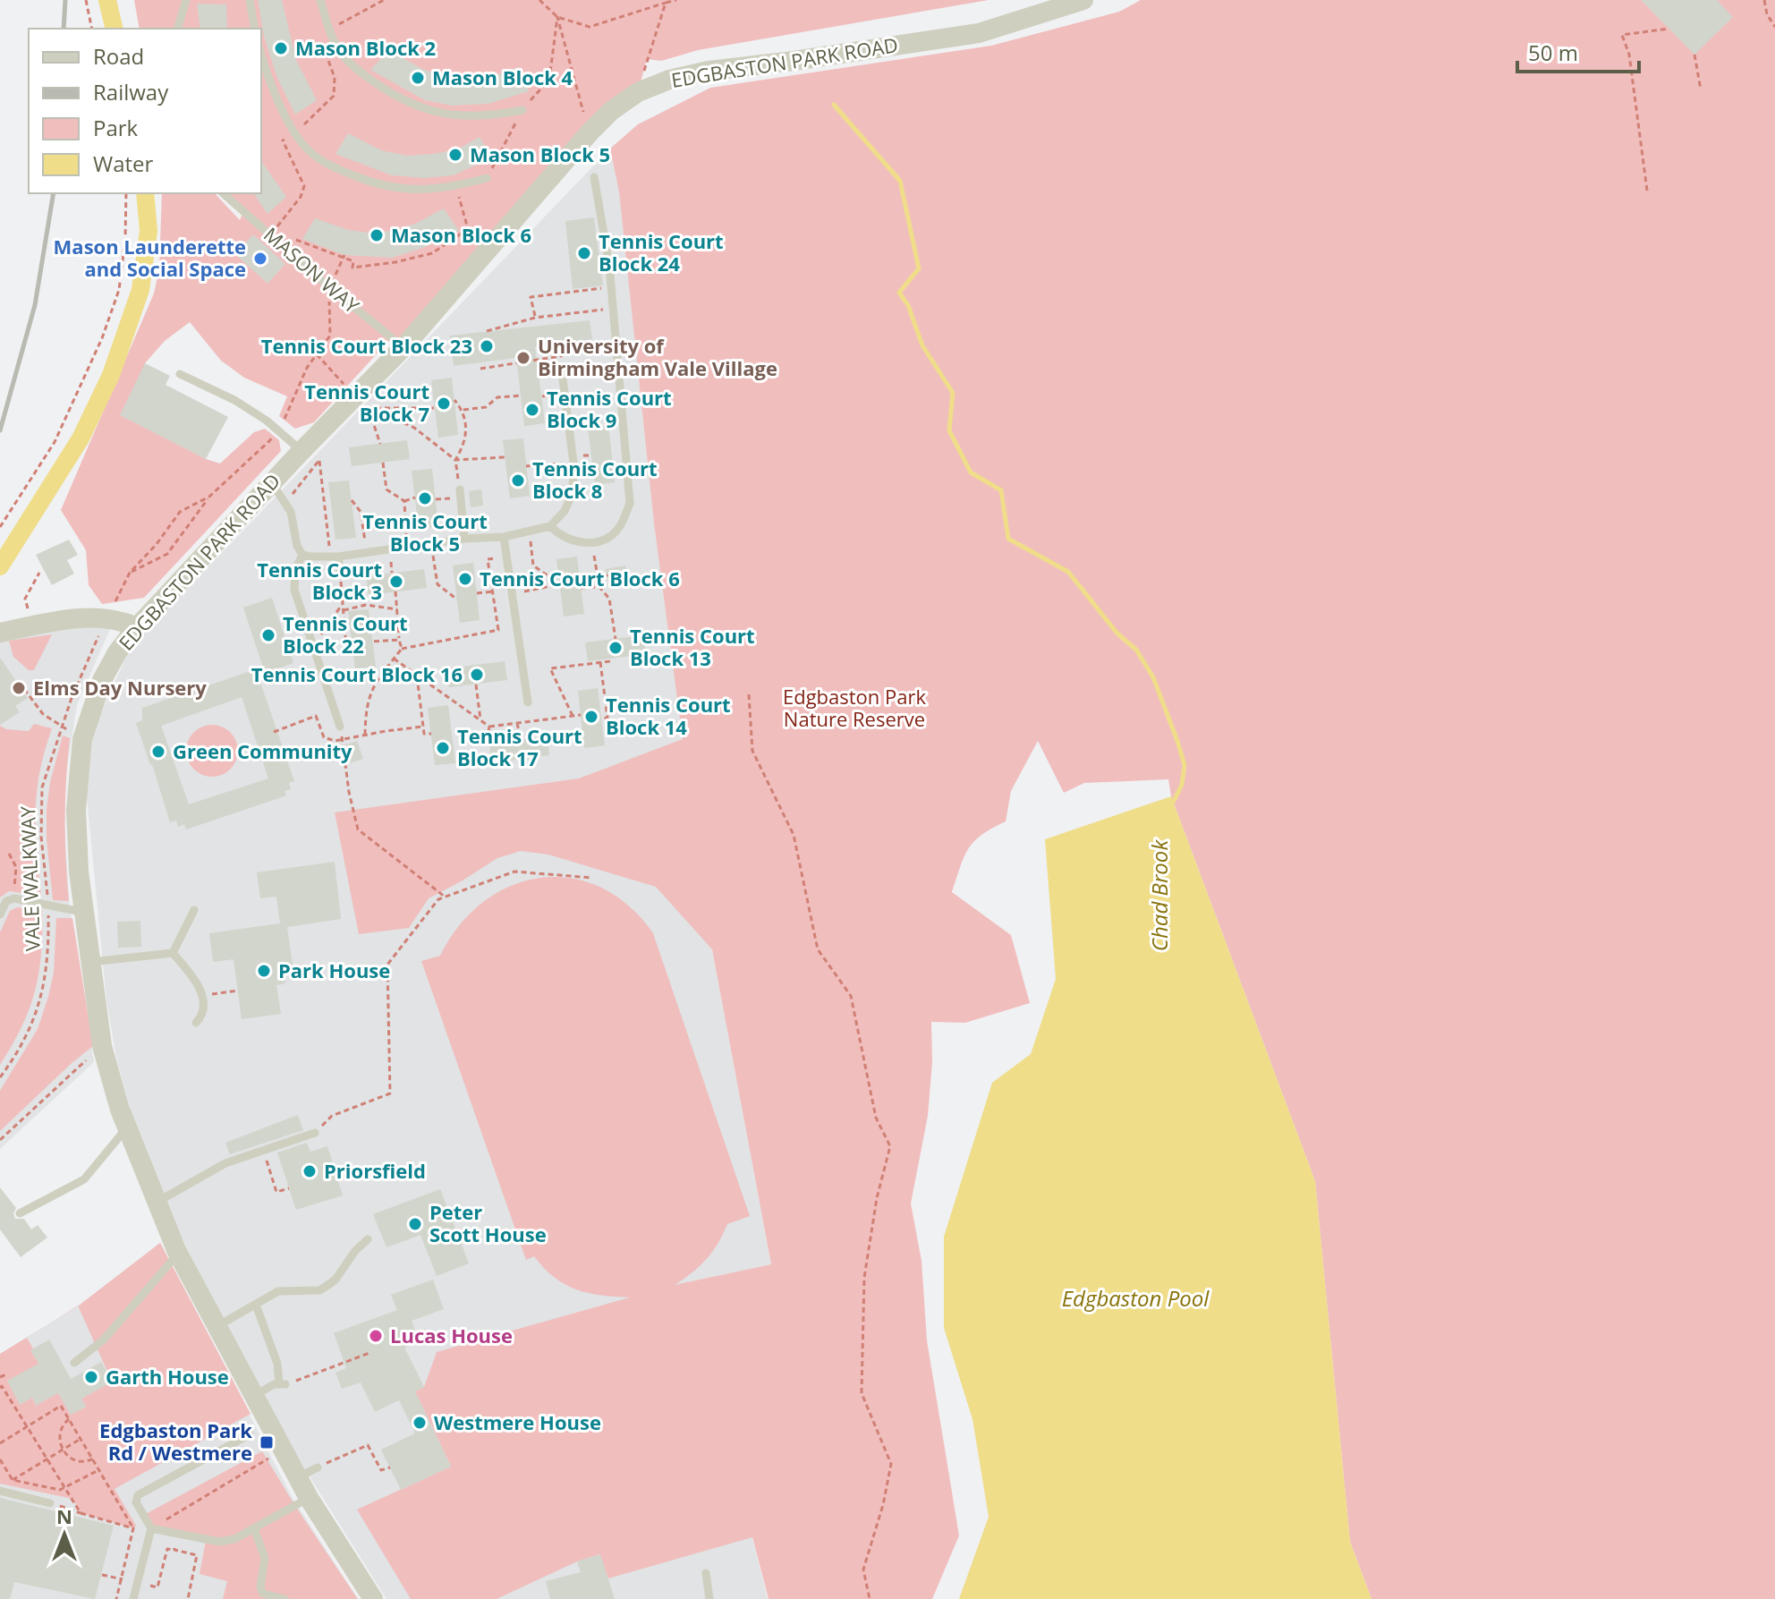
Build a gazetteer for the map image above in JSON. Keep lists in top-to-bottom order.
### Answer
{
  "streets": {
    "street": ["EDGBASTON PARK ROAD"],
    "lane": ["MASON WAY"],
    "path": ["VALE WALKWAY"]
  },
  "crossings": [
    ["EDGBASTON PARK ROAD", "MASON WAY"],
    ["MASON WAY", "VALE WALKWAY"]
  ],
  "water": ["Chad Brook", "Edgbaston Pool"],
  "parks": ["Edgbaston Park Nature Reserve"],
  "places": {
    "other": [
      "Mason Block 2",
      "Mason Block 4",
      "Mason Block 5",
      "Mason Block 6",
      "Tennis Court Block 24",
      "Mason Launderette and Social Space",
      "Tennis Court Block 23",
      "University of Birmingham Vale Village",
      "Tennis Court Block 7",
      "Tennis Court Block 9",
      "Tennis Court Block 8",
      "Tennis Court Block 5",
      "Tennis Court Block 6",
      "Tennis Court Block 3",
      "Tennis Court Block 22",
      "Tennis Court Block 13",
      "Tennis Court Block 16",
      "Elms Day Nursery",
      "Tennis Court Block 14",
      "Tennis Court Block 17",
      "Green Community",
      "Park House",
      "Priorsfield",
      "Peter Scott House",
      "Lucas House",
      "Garth House",
      "Westmere House"
    ],
    "transit": ["Edgbaston Park Rd / Westmere"]
  },
  "legend": [
    "Road",
    "Railway",
    "Park",
    "Water"
  ],
  "scale_bar": "50 m",
  "north": "top"
}
